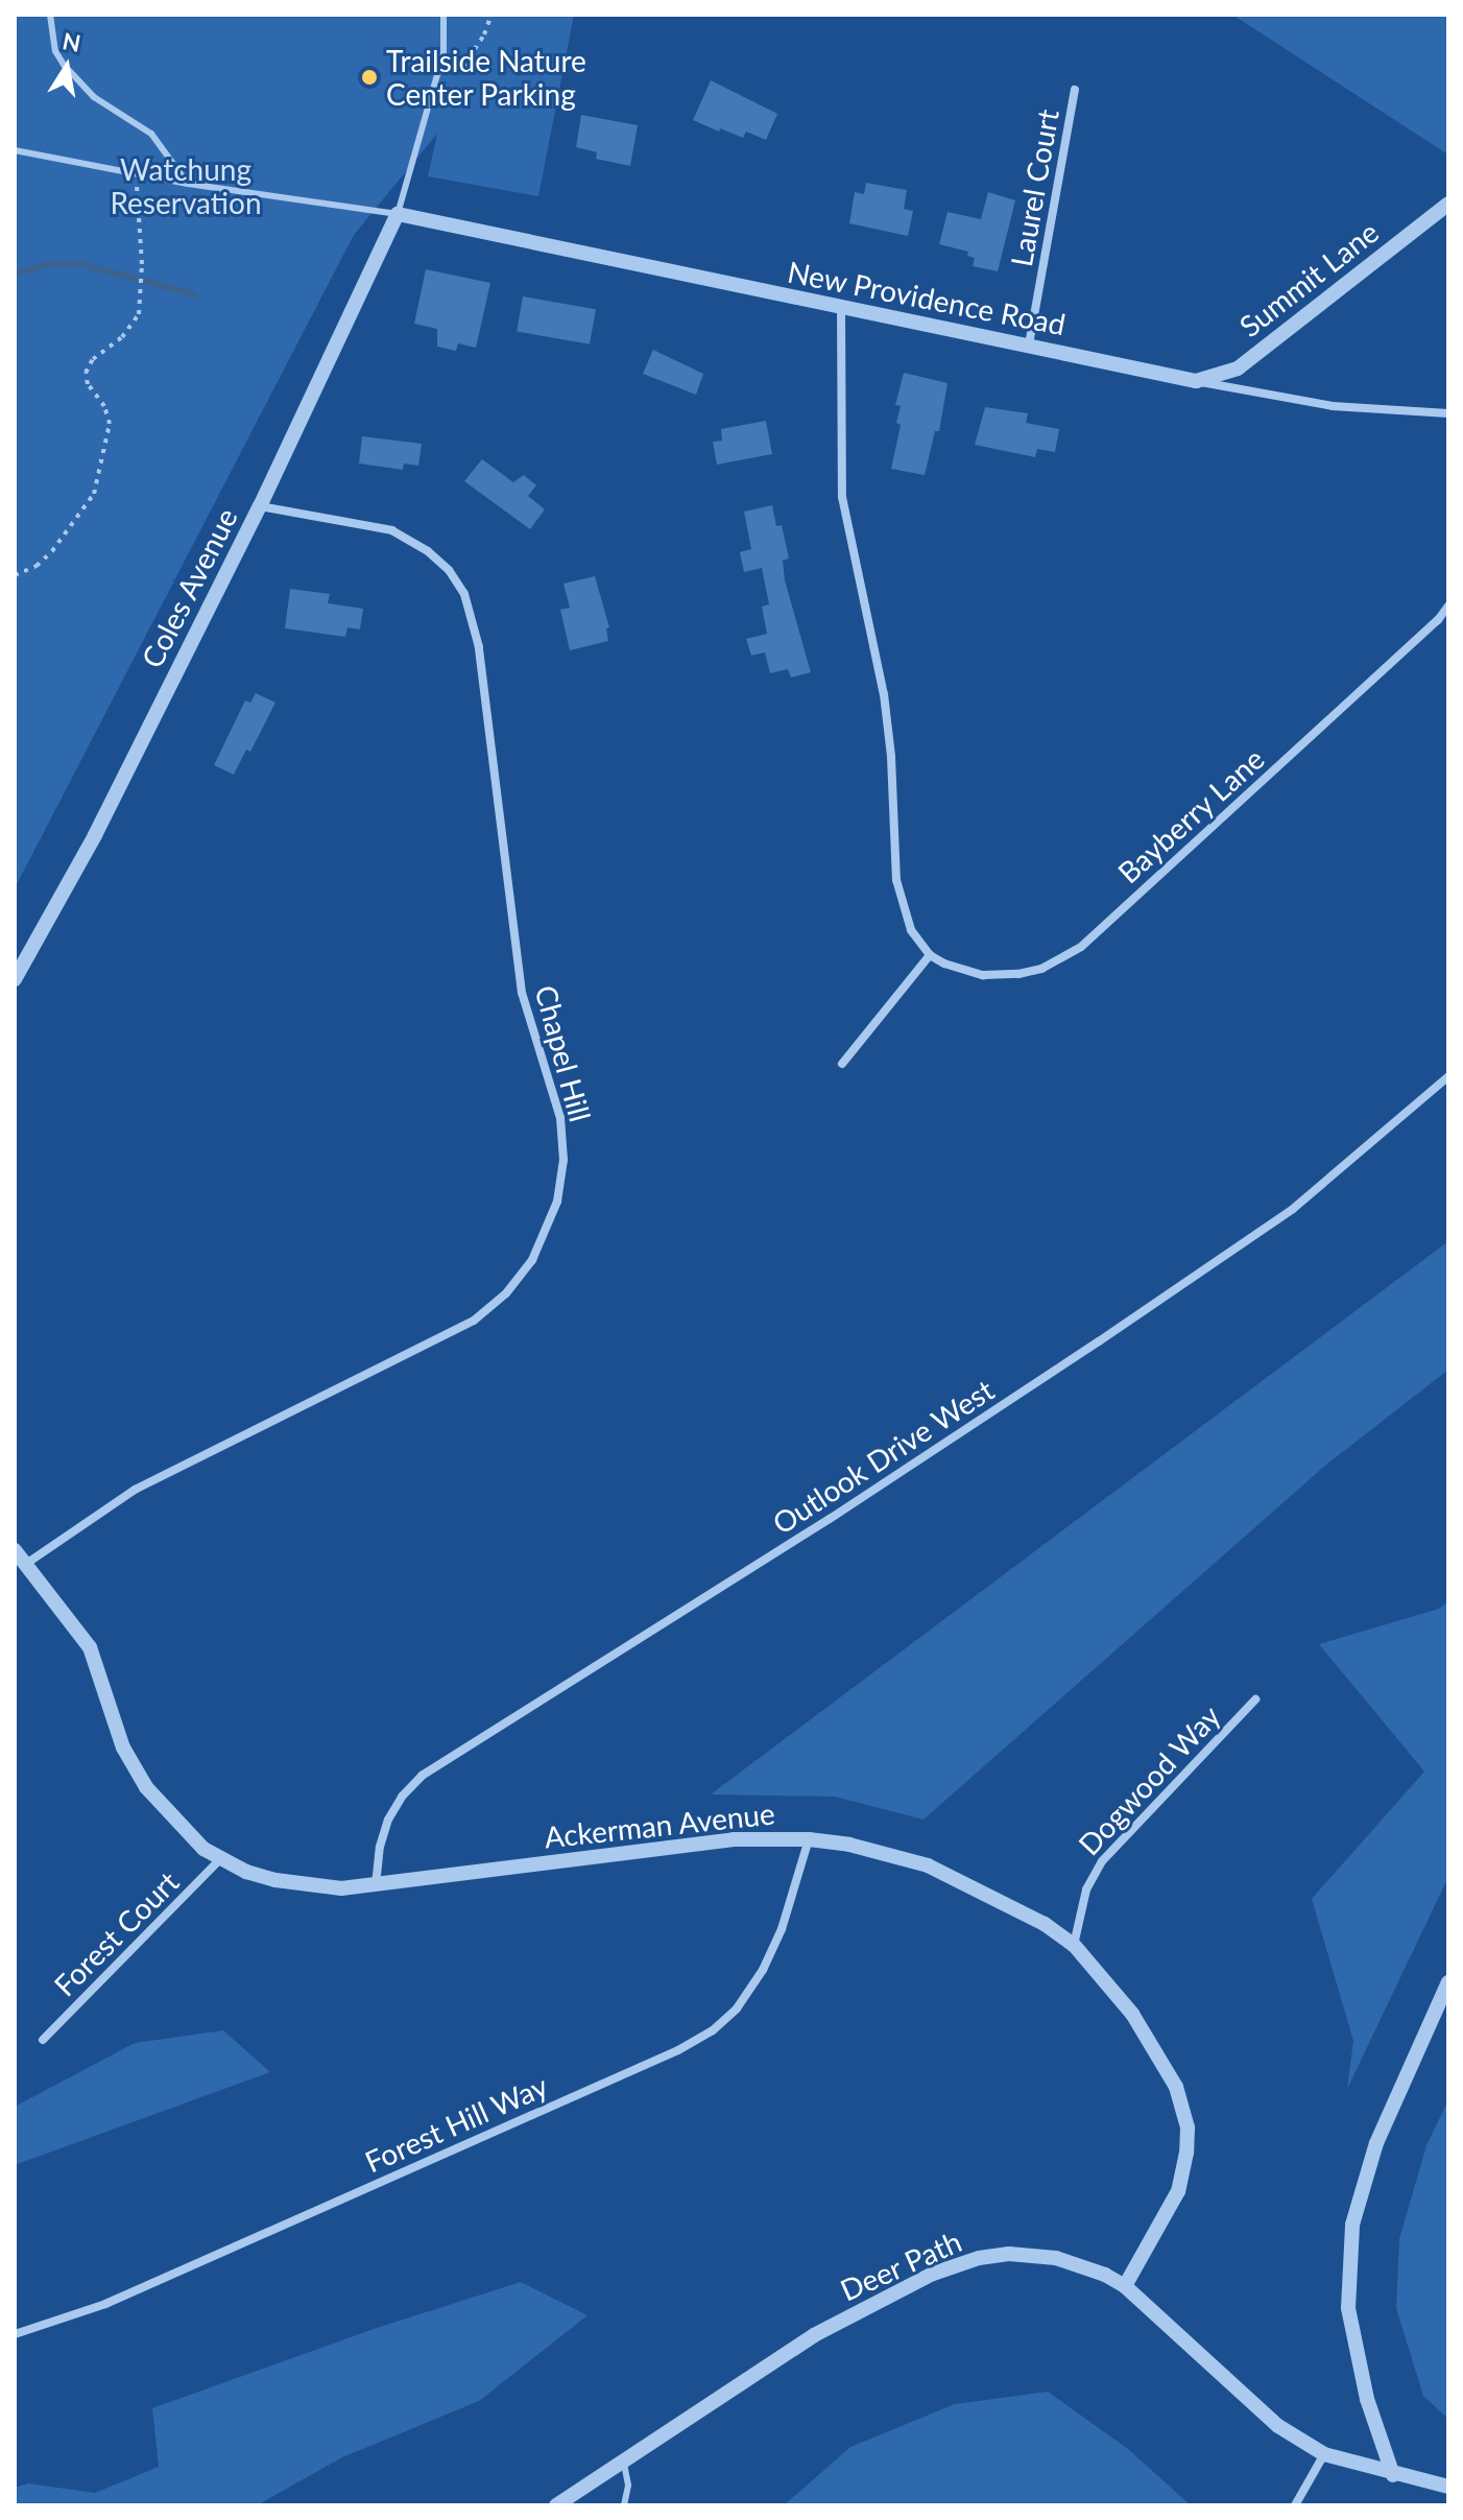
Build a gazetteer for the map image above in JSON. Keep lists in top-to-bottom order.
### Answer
{
  "streets": {
    "street": [
      "Laurel Court",
      "Summit Lane",
      "New Providence Road",
      "Coles Avenue",
      "Bayberry Lane",
      "Chapel Hill",
      "Outlook Drive West",
      "Dogwood Way",
      "Ackerman Avenue",
      "Forest Court",
      "Forest Hill Way",
      "Deer Path"
    ]
  },
  "crossings": [
    ["Laurel Court", "New Providence Road"],
    ["Summit Lane", "New Providence Road"],
    ["New Providence Road", "Coles Avenue"],
    ["Coles Avenue", "Chapel Hill"],
    ["Chapel Hill", "Ackerman Avenue"],
    ["Outlook Drive West", "Ackerman Avenue"],
    ["Dogwood Way", "Ackerman Avenue"],
    ["Ackerman Avenue", "Forest Court"],
    ["Ackerman Avenue", "Forest Hill Way"],
    ["Ackerman Avenue", "Deer Path"]
  ],
  "parks": ["Watchung Reservation"],
  "places": ["Trailside Nature Center Parking"],
  "north": "top"
}
